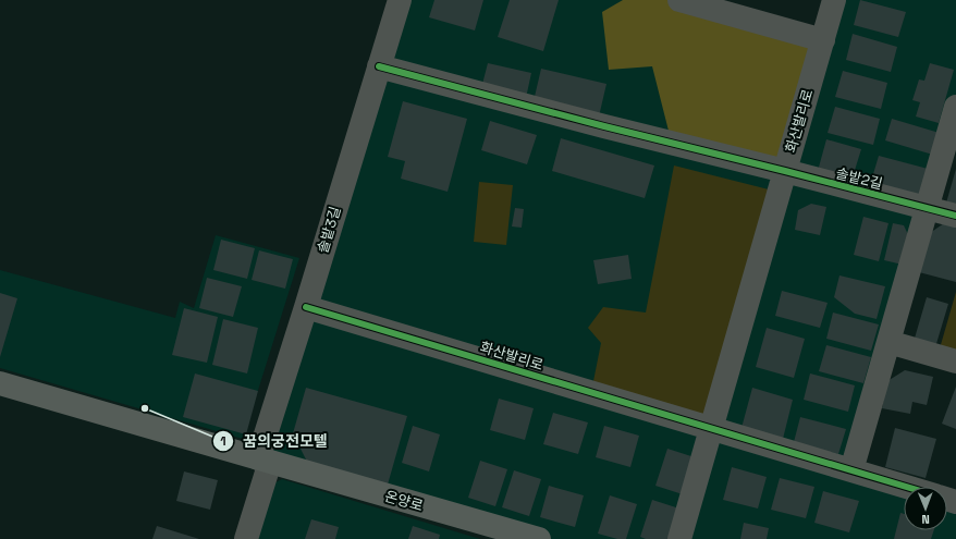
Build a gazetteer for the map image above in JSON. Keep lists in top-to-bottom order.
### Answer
{
  "streets": {
    "main road": ["온양로"],
    "street": ["화산발리로", "솔밭2길", "솔밭3길"]
  },
  "crossings": [
    ["화산발리로", "솔밭2길"],
    ["화산발리로", "솔밭3길"],
    ["솔밭2길", "솔밭3길"],
    ["솔밭3길", "온양로"]
  ],
  "places": ["꿈의궁전모텔"],
  "north": "bottom"
}
